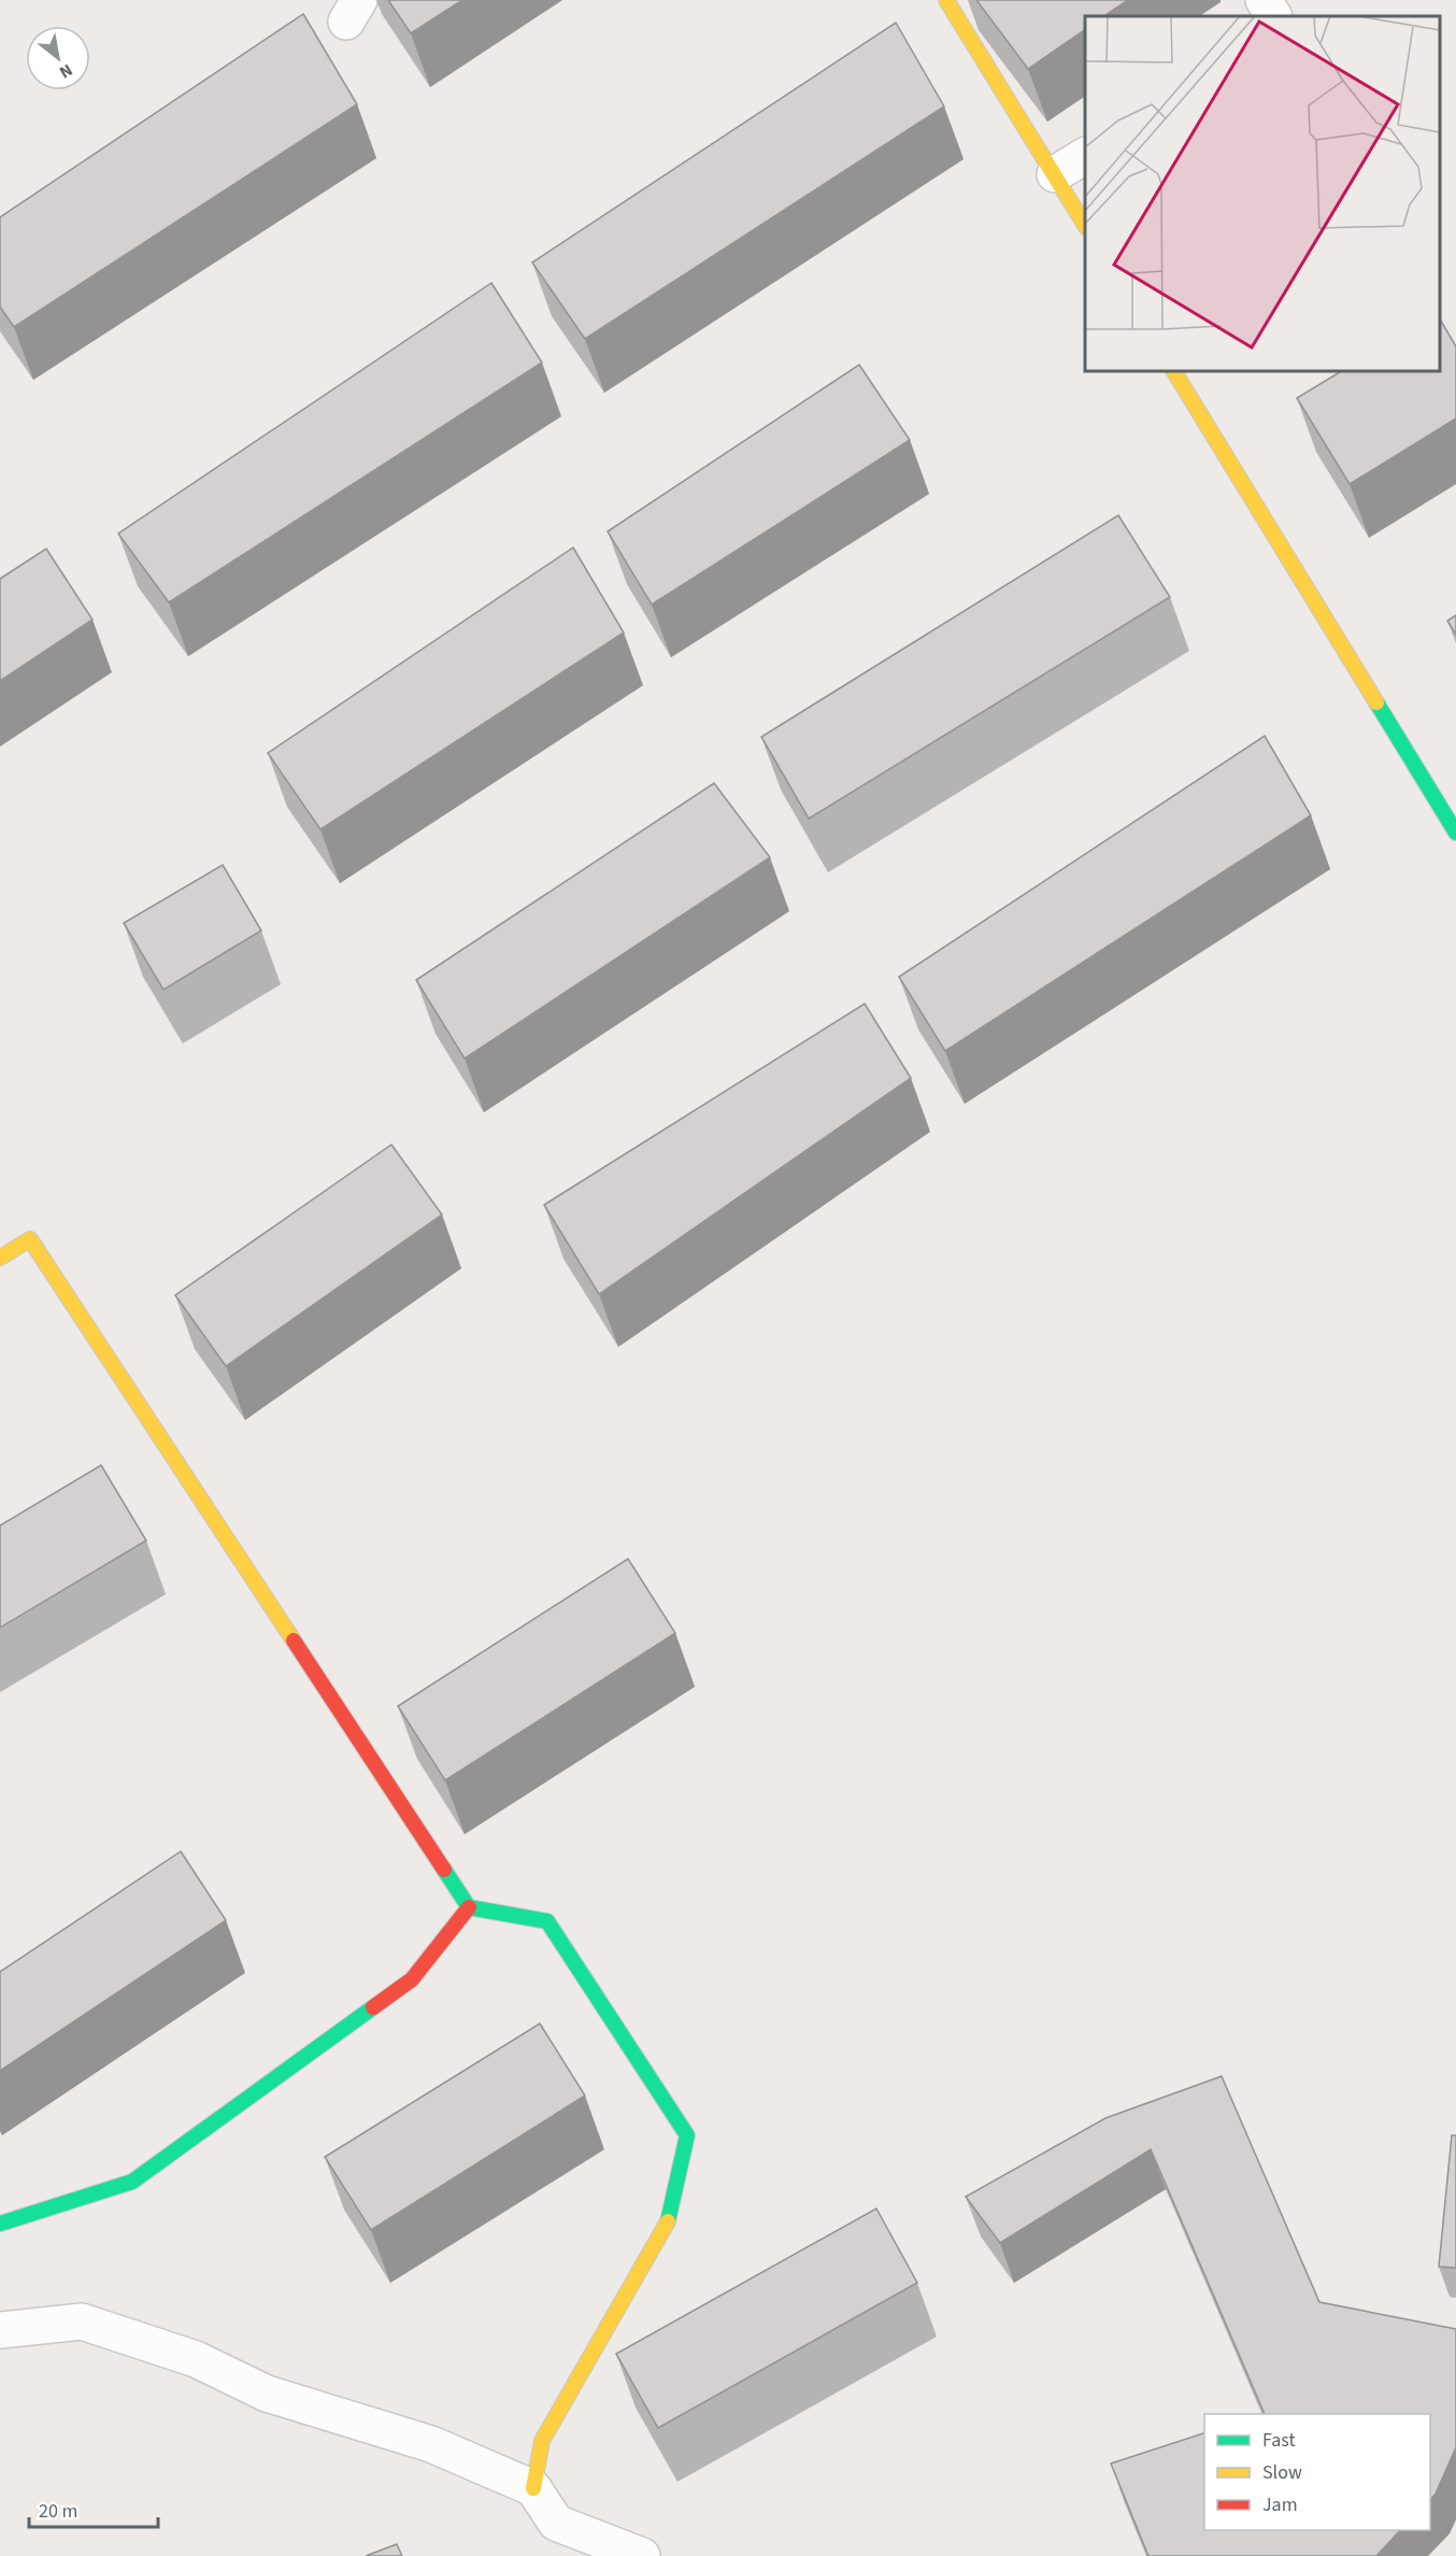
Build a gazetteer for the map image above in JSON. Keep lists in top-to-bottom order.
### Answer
{
  "legend": ["Fast", "Slow", "Jam"],
  "scale_bar": "20 m",
  "north": "bottom right"
}
